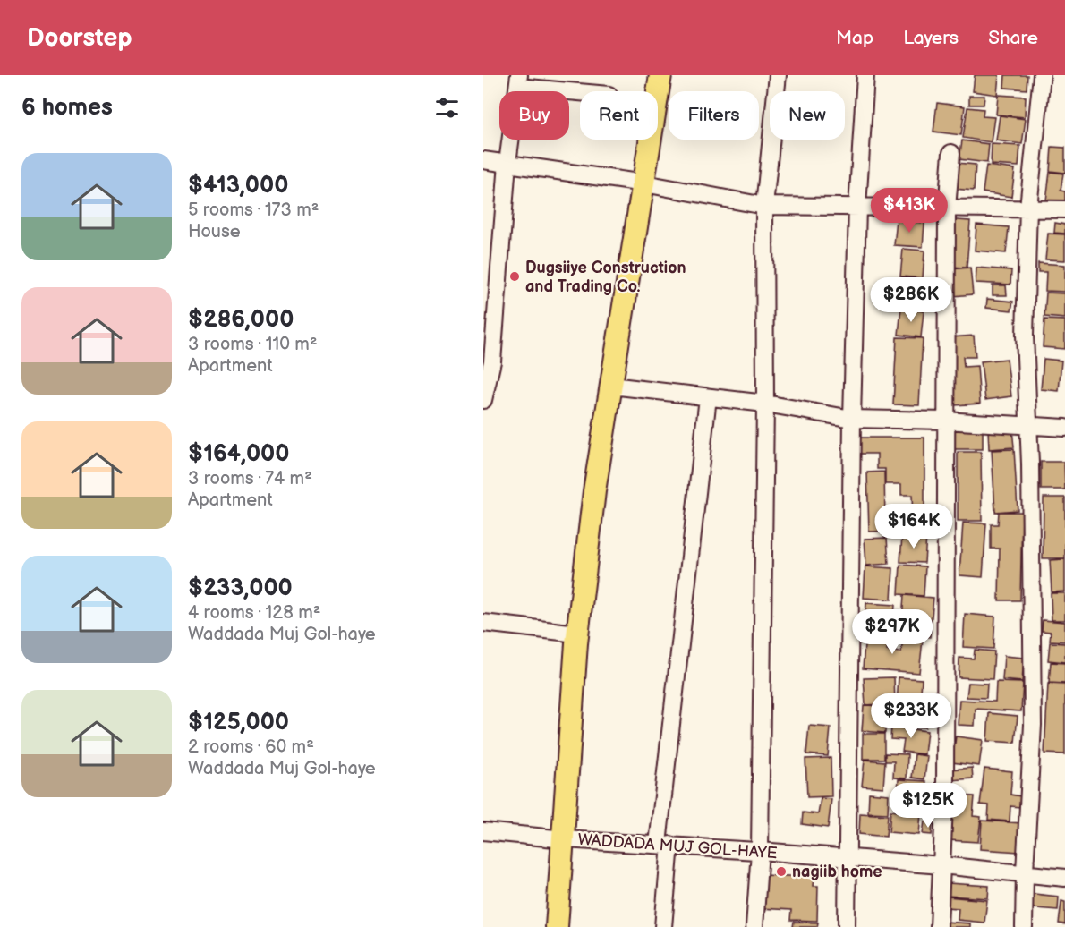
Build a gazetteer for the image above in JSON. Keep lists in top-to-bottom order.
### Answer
{
  "streets": {
    "street": ["WADDADA MUJ GOL-HAYE"]
  },
  "places": ["Dugsiiye Construction and Trading Co.", "nagiib home"],
  "page": {
    "header": "Doorstep",
    "nav": ["Map", "Layers", "Share"],
    "heading": "6 homes",
    "chip": [
      "Buy",
      "Rent",
      "Filters",
      "New"
    ],
    "list": [
      {
        "name": "$413,000",
        "note": "5 rooms · 173 m² · House"
      },
      {
        "name": "$286,000",
        "note": "3 rooms · 110 m² · Apartment"
      },
      {
        "name": "$164,000",
        "note": "3 rooms · 74 m² · Apartment"
      },
      {
        "name": "$233,000",
        "note": "4 rooms · 128 m² · Waddada Muj Gol-haye"
      },
      {
        "name": "$125,000",
        "note": "2 rooms · 60 m² · Waddada Muj Gol-haye"
      }
    ],
    "price": [
      "$413K",
      "$286K",
      "$164K",
      "$297K",
      "$233K",
      "$125K"
    ]
  }
}
